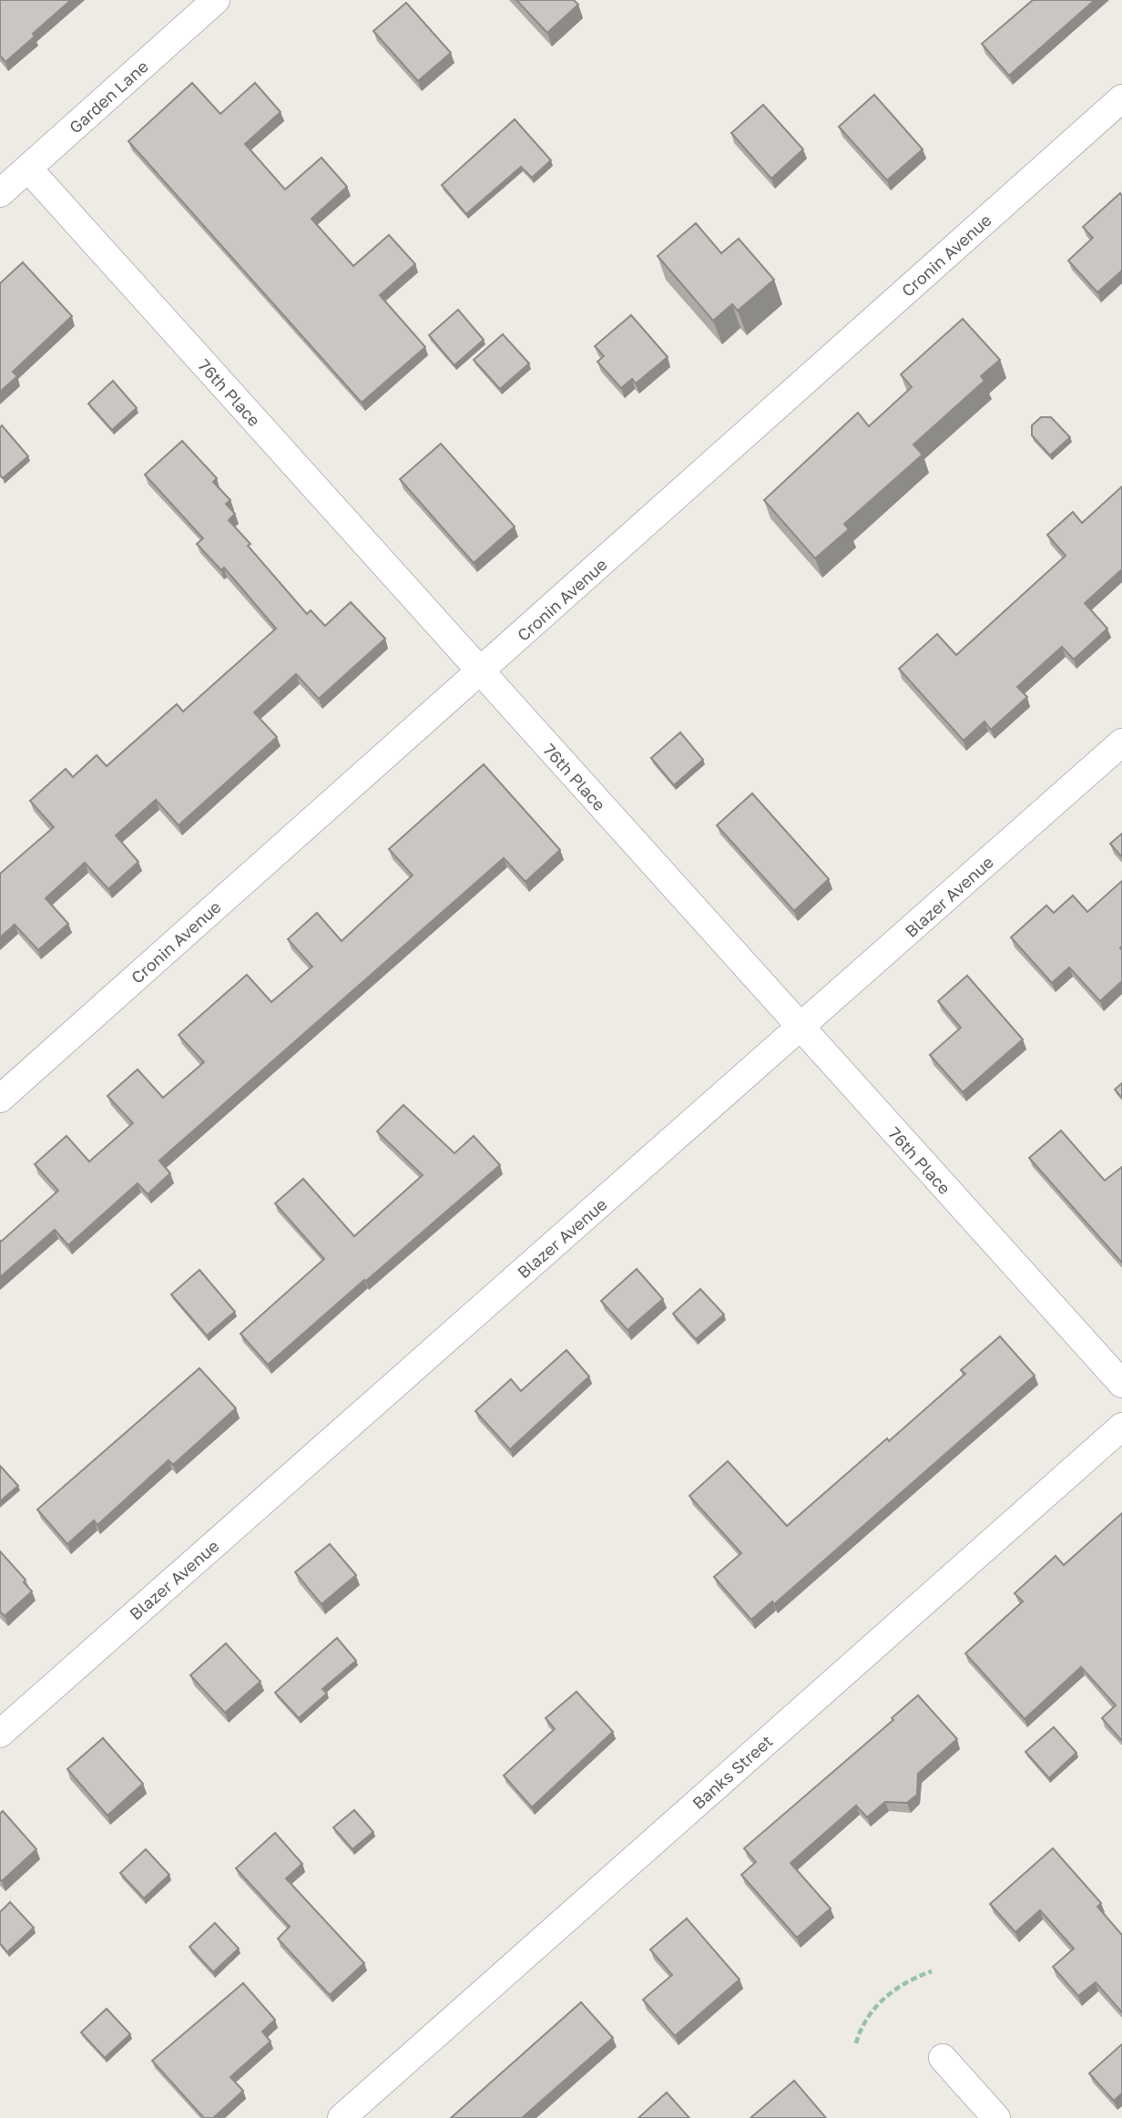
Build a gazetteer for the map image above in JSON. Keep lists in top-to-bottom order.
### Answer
{
  "streets": {
    "street": [
      "Garden Lane",
      "Cronin Avenue",
      "76th Place",
      "Blazer Avenue",
      "Banks Street"
    ]
  },
  "crossings": [
    ["Garden Lane", "76th Place"],
    ["Cronin Avenue", "76th Place"],
    ["76th Place", "Blazer Avenue"]
  ]
}
